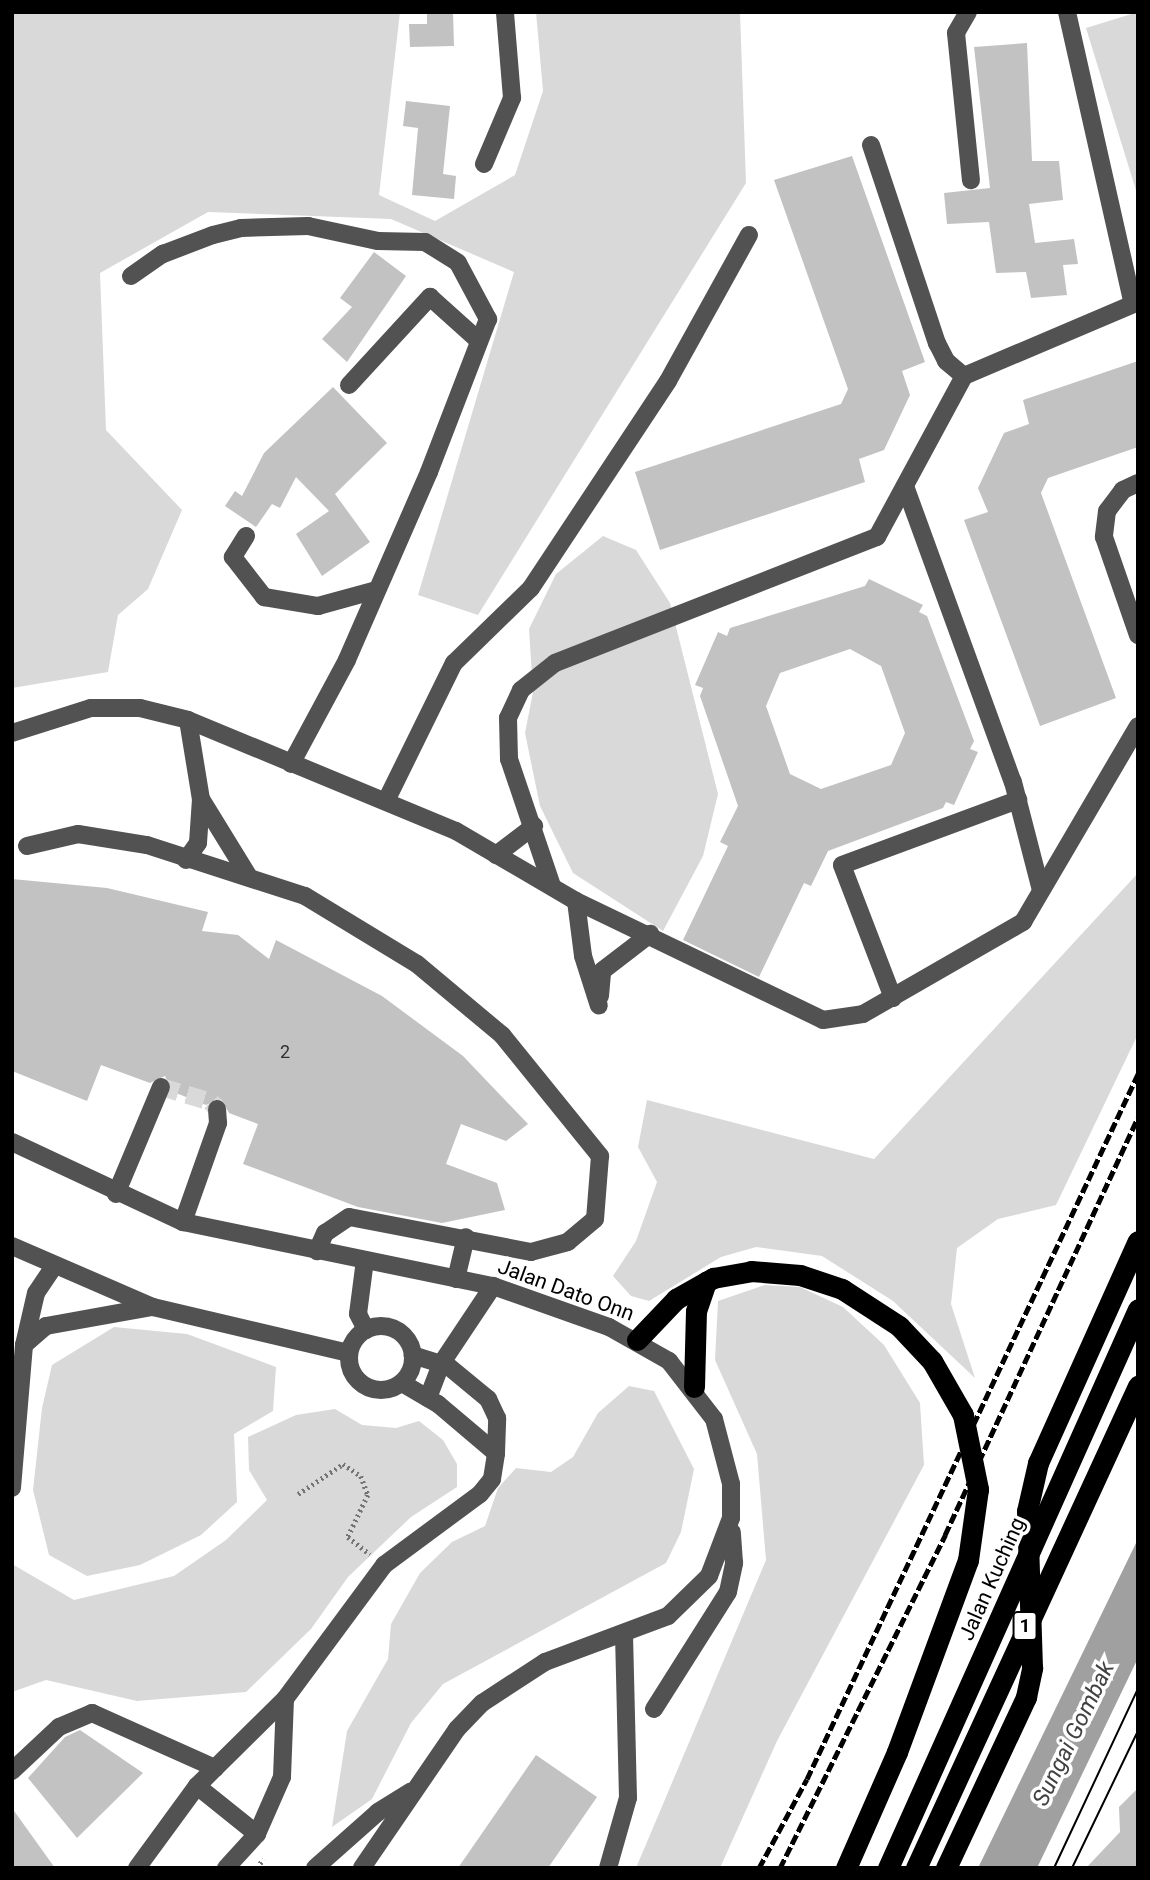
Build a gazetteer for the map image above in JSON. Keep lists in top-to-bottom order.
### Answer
{
  "streets": {
    "highway": ["Jalan Kuching", "1"],
    "street": ["Jalan Dato Onn"]
  },
  "water": ["Sungai Gombak"],
  "house_numbers": ["2"]
}
